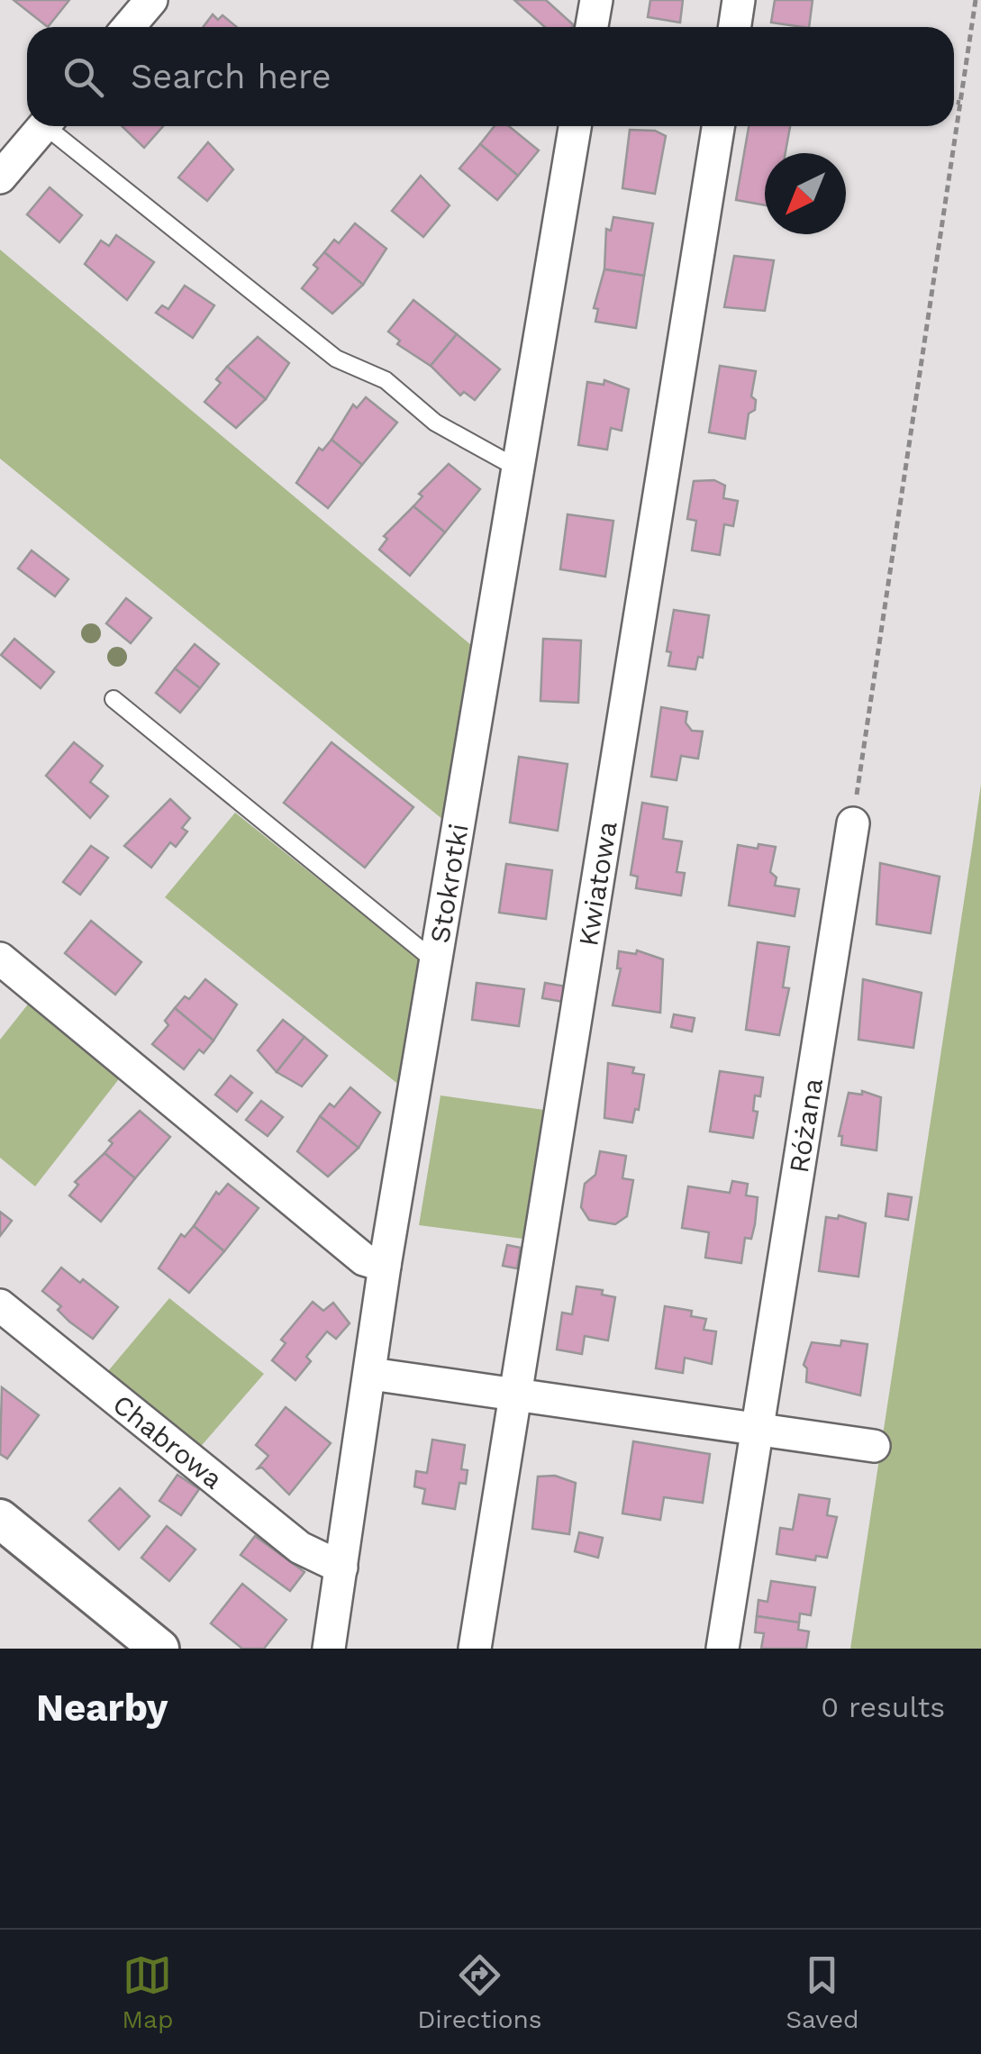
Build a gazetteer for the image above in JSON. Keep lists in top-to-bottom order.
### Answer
{
  "streets": {
    "street": [
      "Stokrotki",
      "Kwiatowa",
      "Różana",
      "Chabrowa"
    ]
  },
  "crossings": [
    ["Stokrotki", "Chabrowa"]
  ],
  "north": "bottom left",
  "page": {
    "search": "Search here",
    "heading": ["Nearby", "0 results"],
    "nav": ["Map", "Directions", "Saved"]
  }
}
